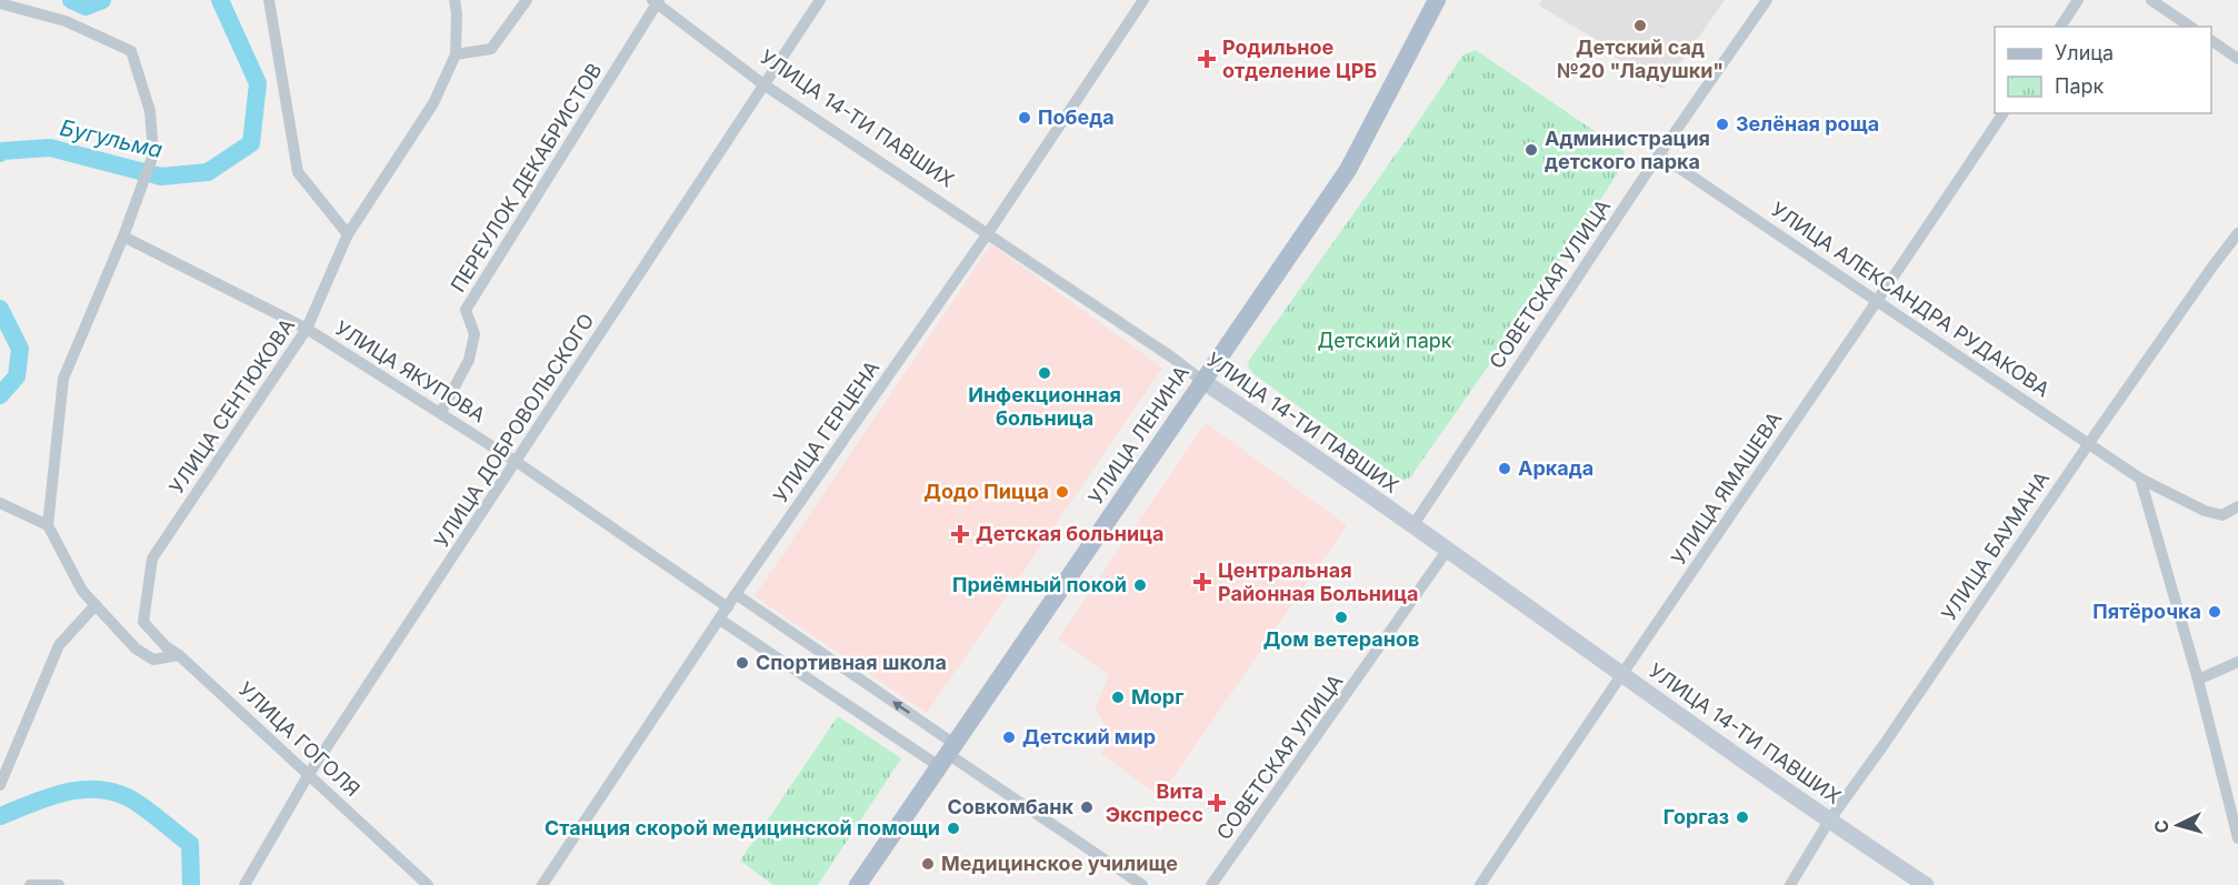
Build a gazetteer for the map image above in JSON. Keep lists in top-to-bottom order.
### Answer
{
  "streets": {
    "main road": ["УЛИЦА ЛЕНИНА"],
    "street": [
      "УЛИЦА 14-ТИ ПАВШИХ",
      "ПЕРЕУЛОК ДЕКАБРИСТОВ",
      "СОВЕТСКАЯ УЛИЦА",
      "УЛИЦА АЛЕКСАНДРА РУДАКОВА",
      "УЛИЦА ЯКУПОВА",
      "УЛИЦА СЕНТЮКОВА",
      "УЛИЦА ДОБРОВОЛЬСКОГО",
      "УЛИЦА ГЕРЦЕНА",
      "УЛИЦА ЯМАШЕВА",
      "УЛИЦА БАУМАНА",
      "УЛИЦА ГОГОЛЯ"
    ]
  },
  "crossings": [
    ["УЛИЦА 14-ТИ ПАВШИХ", "ПЕРЕУЛОК ДЕКАБРИСТОВ"],
    ["УЛИЦА 14-ТИ ПАВШИХ", "СОВЕТСКАЯ УЛИЦА"],
    ["УЛИЦА 14-ТИ ПАВШИХ", "УЛИЦА ДОБРОВОЛЬСКОГО"],
    ["УЛИЦА 14-ТИ ПАВШИХ", "УЛИЦА ГЕРЦЕНА"],
    ["УЛИЦА 14-ТИ ПАВШИХ", "УЛИЦА ЛЕНИНА"],
    ["УЛИЦА 14-ТИ ПАВШИХ", "УЛИЦА ЯМАШЕВА"],
    ["УЛИЦА 14-ТИ ПАВШИХ", "УЛИЦА БАУМАНА"],
    ["ПЕРЕУЛОК ДЕКАБРИСТОВ", "УЛИЦА ЯКУПОВА"],
    ["СОВЕТСКАЯ УЛИЦА", "УЛИЦА АЛЕКСАНДРА РУДАКОВА"],
    ["УЛИЦА АЛЕКСАНДРА РУДАКОВА", "УЛИЦА ЯМАШЕВА"],
    ["УЛИЦА АЛЕКСАНДРА РУДАКОВА", "УЛИЦА БАУМАНА"],
    ["УЛИЦА ЯКУПОВА", "УЛИЦА СЕНТЮКОВА"],
    ["УЛИЦА ЯКУПОВА", "УЛИЦА ДОБРОВОЛЬСКОГО"],
    ["УЛИЦА ЯКУПОВА", "УЛИЦА ГЕРЦЕНА"],
    ["УЛИЦА СЕНТЮКОВА", "УЛИЦА ГОГОЛЯ"],
    ["УЛИЦА ДОБРОВОЛЬСКОГО", "УЛИЦА ГОГОЛЯ"]
  ],
  "water": ["Бугульма"],
  "parks": ["Детский парк"],
  "places": {
    "other": [
      "Детский сад №20 \"Ладушки\"",
      "Победа",
      "Зелёная роща",
      "Администрация детского парка",
      "Инфекционная больница",
      "Аркада",
      "Додо Пицца",
      "Приёмный покой",
      "Пятёрочка",
      "Дом ветеранов",
      "Спортивная школа",
      "Морг",
      "Детский мир",
      "Совкомбанк",
      "Горгаз",
      "Станция скорой медицинской помощи",
      "Медицинское училище"
    ],
    "health": [
      "Родильное отделение ЦРБ",
      "Детская больница",
      "Центральная Районная Больница",
      "Вита Экспресс"
    ]
  },
  "legend": ["Улица", "Парк"],
  "north": "left"
}
